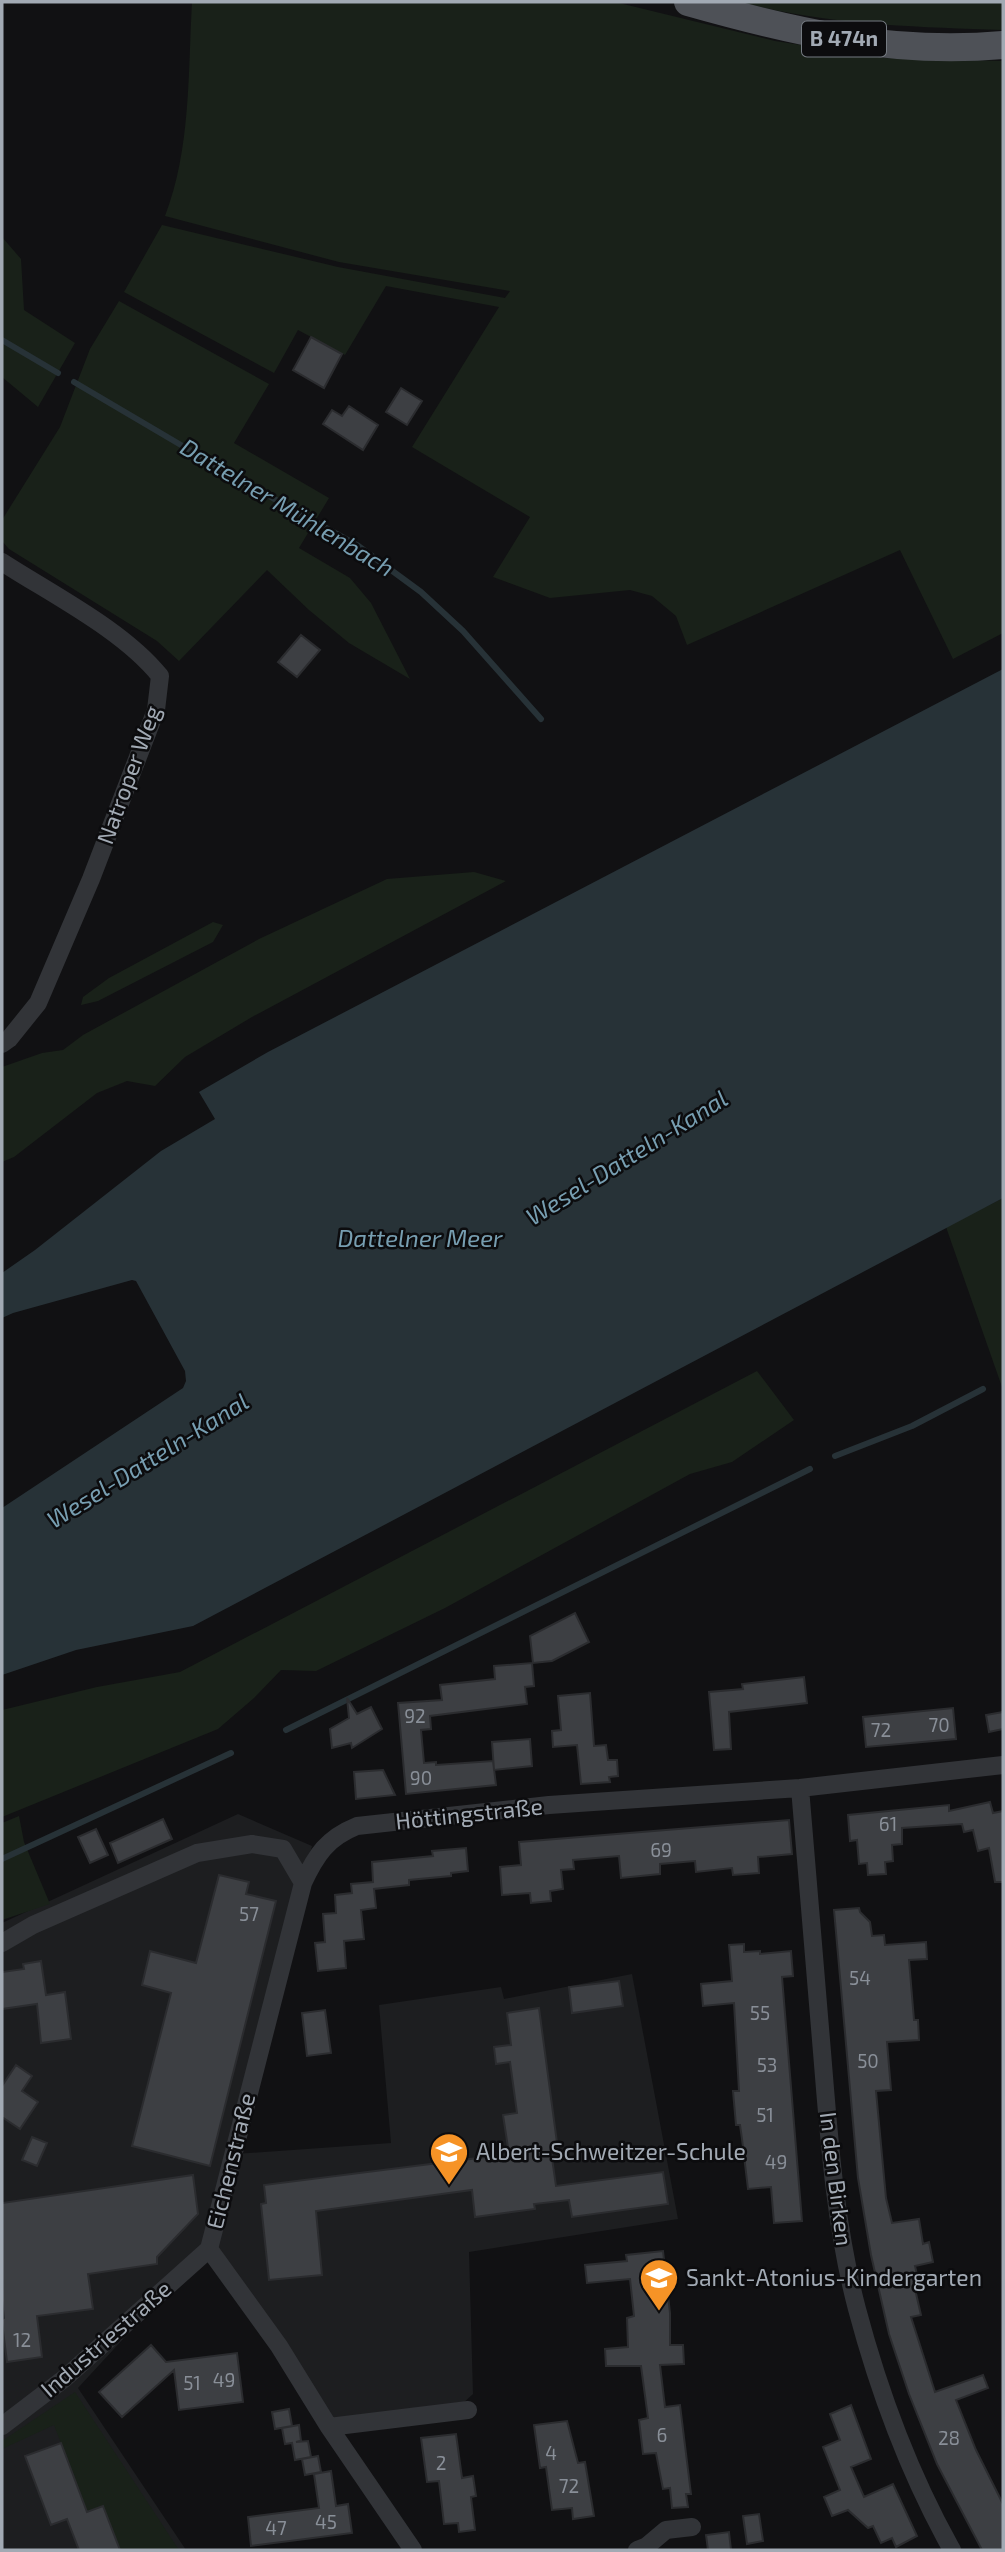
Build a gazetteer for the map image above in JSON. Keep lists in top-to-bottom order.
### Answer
{
  "streets": {
    "main road": ["B 474n"],
    "street": [
      "Natroper Weg",
      "Höttingstraße",
      "Eichenstraße",
      "In den Birken",
      "Industriestraße"
    ]
  },
  "crossings": [
    ["Höttingstraße", "Eichenstraße"],
    ["Höttingstraße", "In den Birken"],
    ["Eichenstraße", "Industriestraße"]
  ],
  "water": ["Dattelner Mühlenbach", "Wesel-Datteln-Kanal", "Dattelner Meer"],
  "places": {
    "school or university": ["Albert-Schweitzer-Schule", "Sankt-Atonius-Kindergarten"]
  },
  "house_numbers": [
    "92",
    "70",
    "72",
    "90",
    "61",
    "69",
    "57",
    "54",
    "55",
    "50",
    "53",
    "51",
    "49",
    "12",
    "49",
    "51",
    "6",
    "28",
    "4",
    "2",
    "72",
    "45",
    "47"
  ]
}
